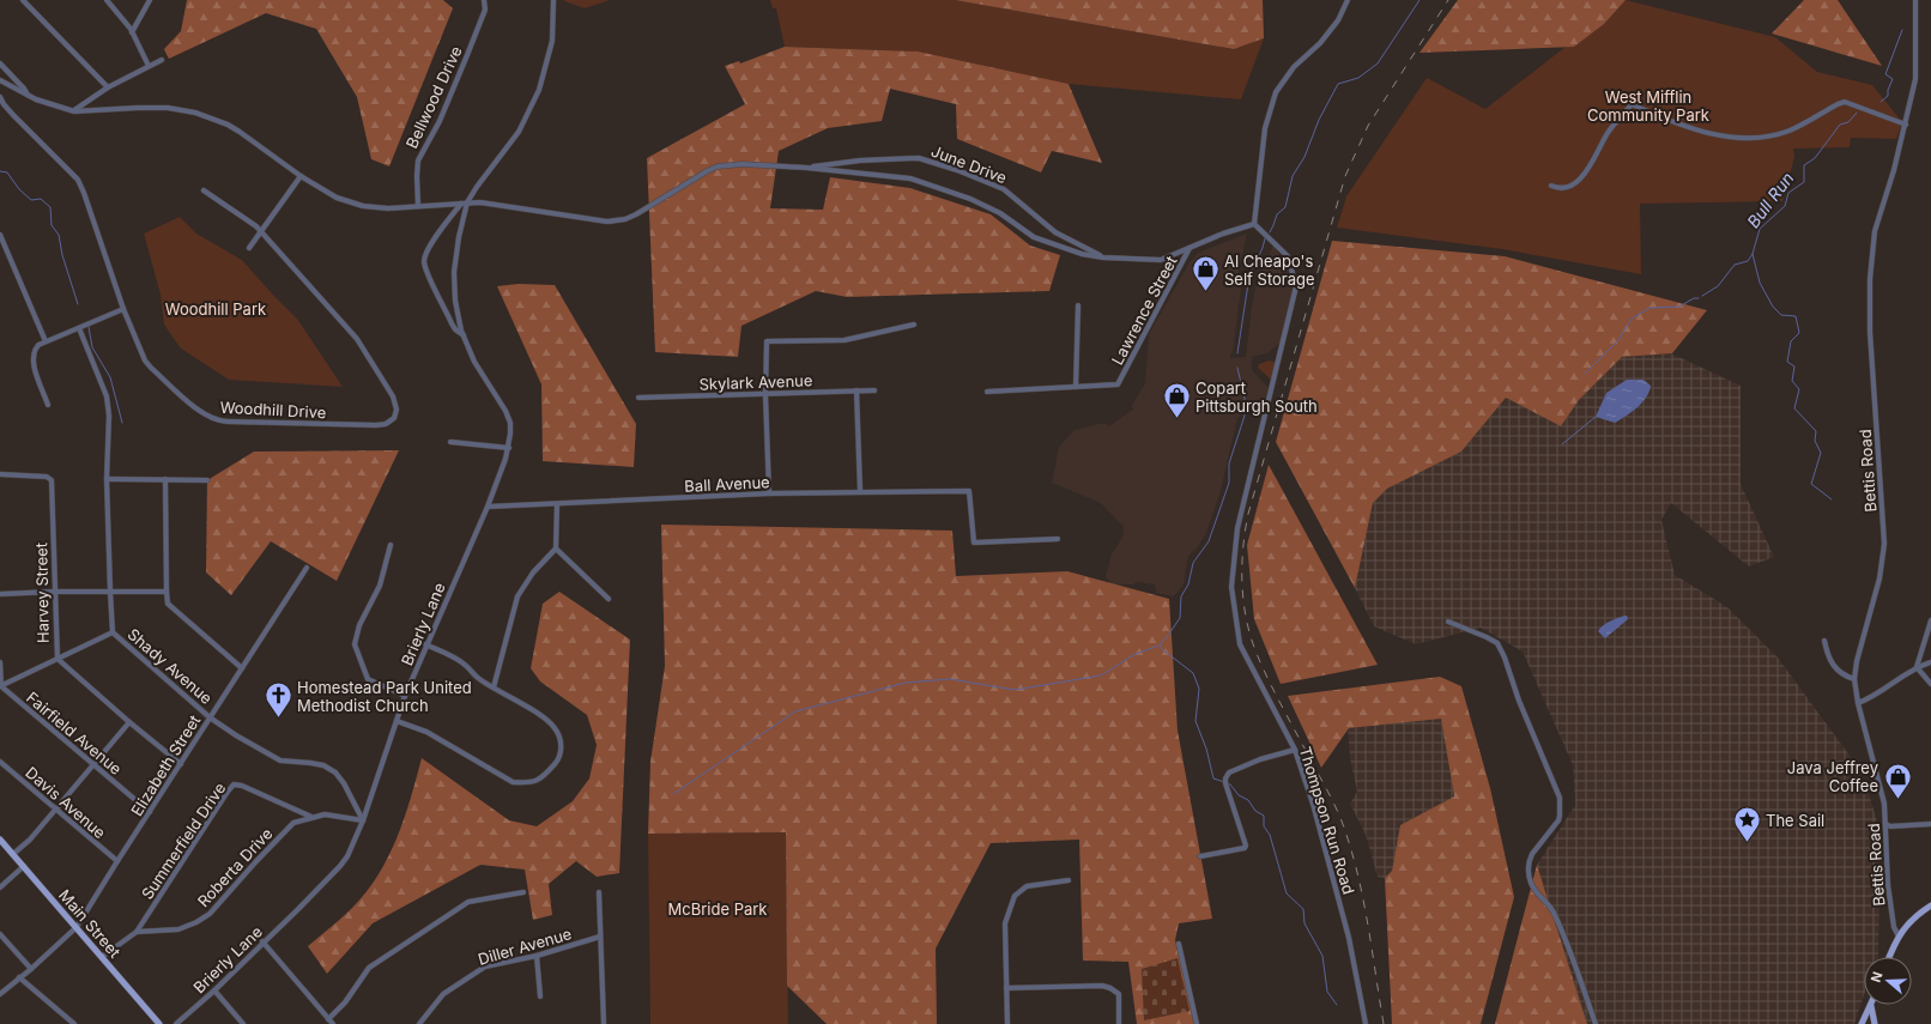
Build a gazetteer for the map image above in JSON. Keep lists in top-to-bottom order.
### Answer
{
  "streets": {
    "main road": ["Main Street"],
    "street": [
      "Bellwood Drive",
      "June Drive",
      "Lawrence Street",
      "Skylark Avenue",
      "Woodhill Drive",
      "Bettis Road",
      "Ball Avenue",
      "Harvey Street",
      "Brierly Lane",
      "Shady Avenue",
      "Fairfield Avenue",
      "Elizabeth Street",
      "Davis Avenue",
      "Thompson Run Road",
      "Summerfield Drive",
      "Roberta Drive",
      "Diller Avenue"
    ]
  },
  "crossings": [
    ["Ball Avenue", "Brierly Lane"],
    ["Harvey Street", "Elizabeth Street"],
    ["Brierly Lane", "Shady Avenue"],
    ["Brierly Lane", "Roberta Drive"],
    ["Shady Avenue", "Elizabeth Street"],
    ["Shady Avenue", "Roberta Drive"],
    ["Fairfield Avenue", "Elizabeth Street"],
    ["Elizabeth Street", "Davis Avenue"],
    ["Elizabeth Street", "Main Street"],
    ["Summerfield Drive", "Roberta Drive"]
  ],
  "water": ["Bull Run"],
  "parks": ["West Mifflin Community Park", "Woodhill Park", "McBride Park"],
  "places": {
    "shop": ["Al Cheapo's Self Storage", "Copart Pittsburgh South", "Java Jeffrey Coffee"],
    "church": ["Homestead Park United Methodist Church"],
    "place": ["The Sail"]
  },
  "north": "left"
}
